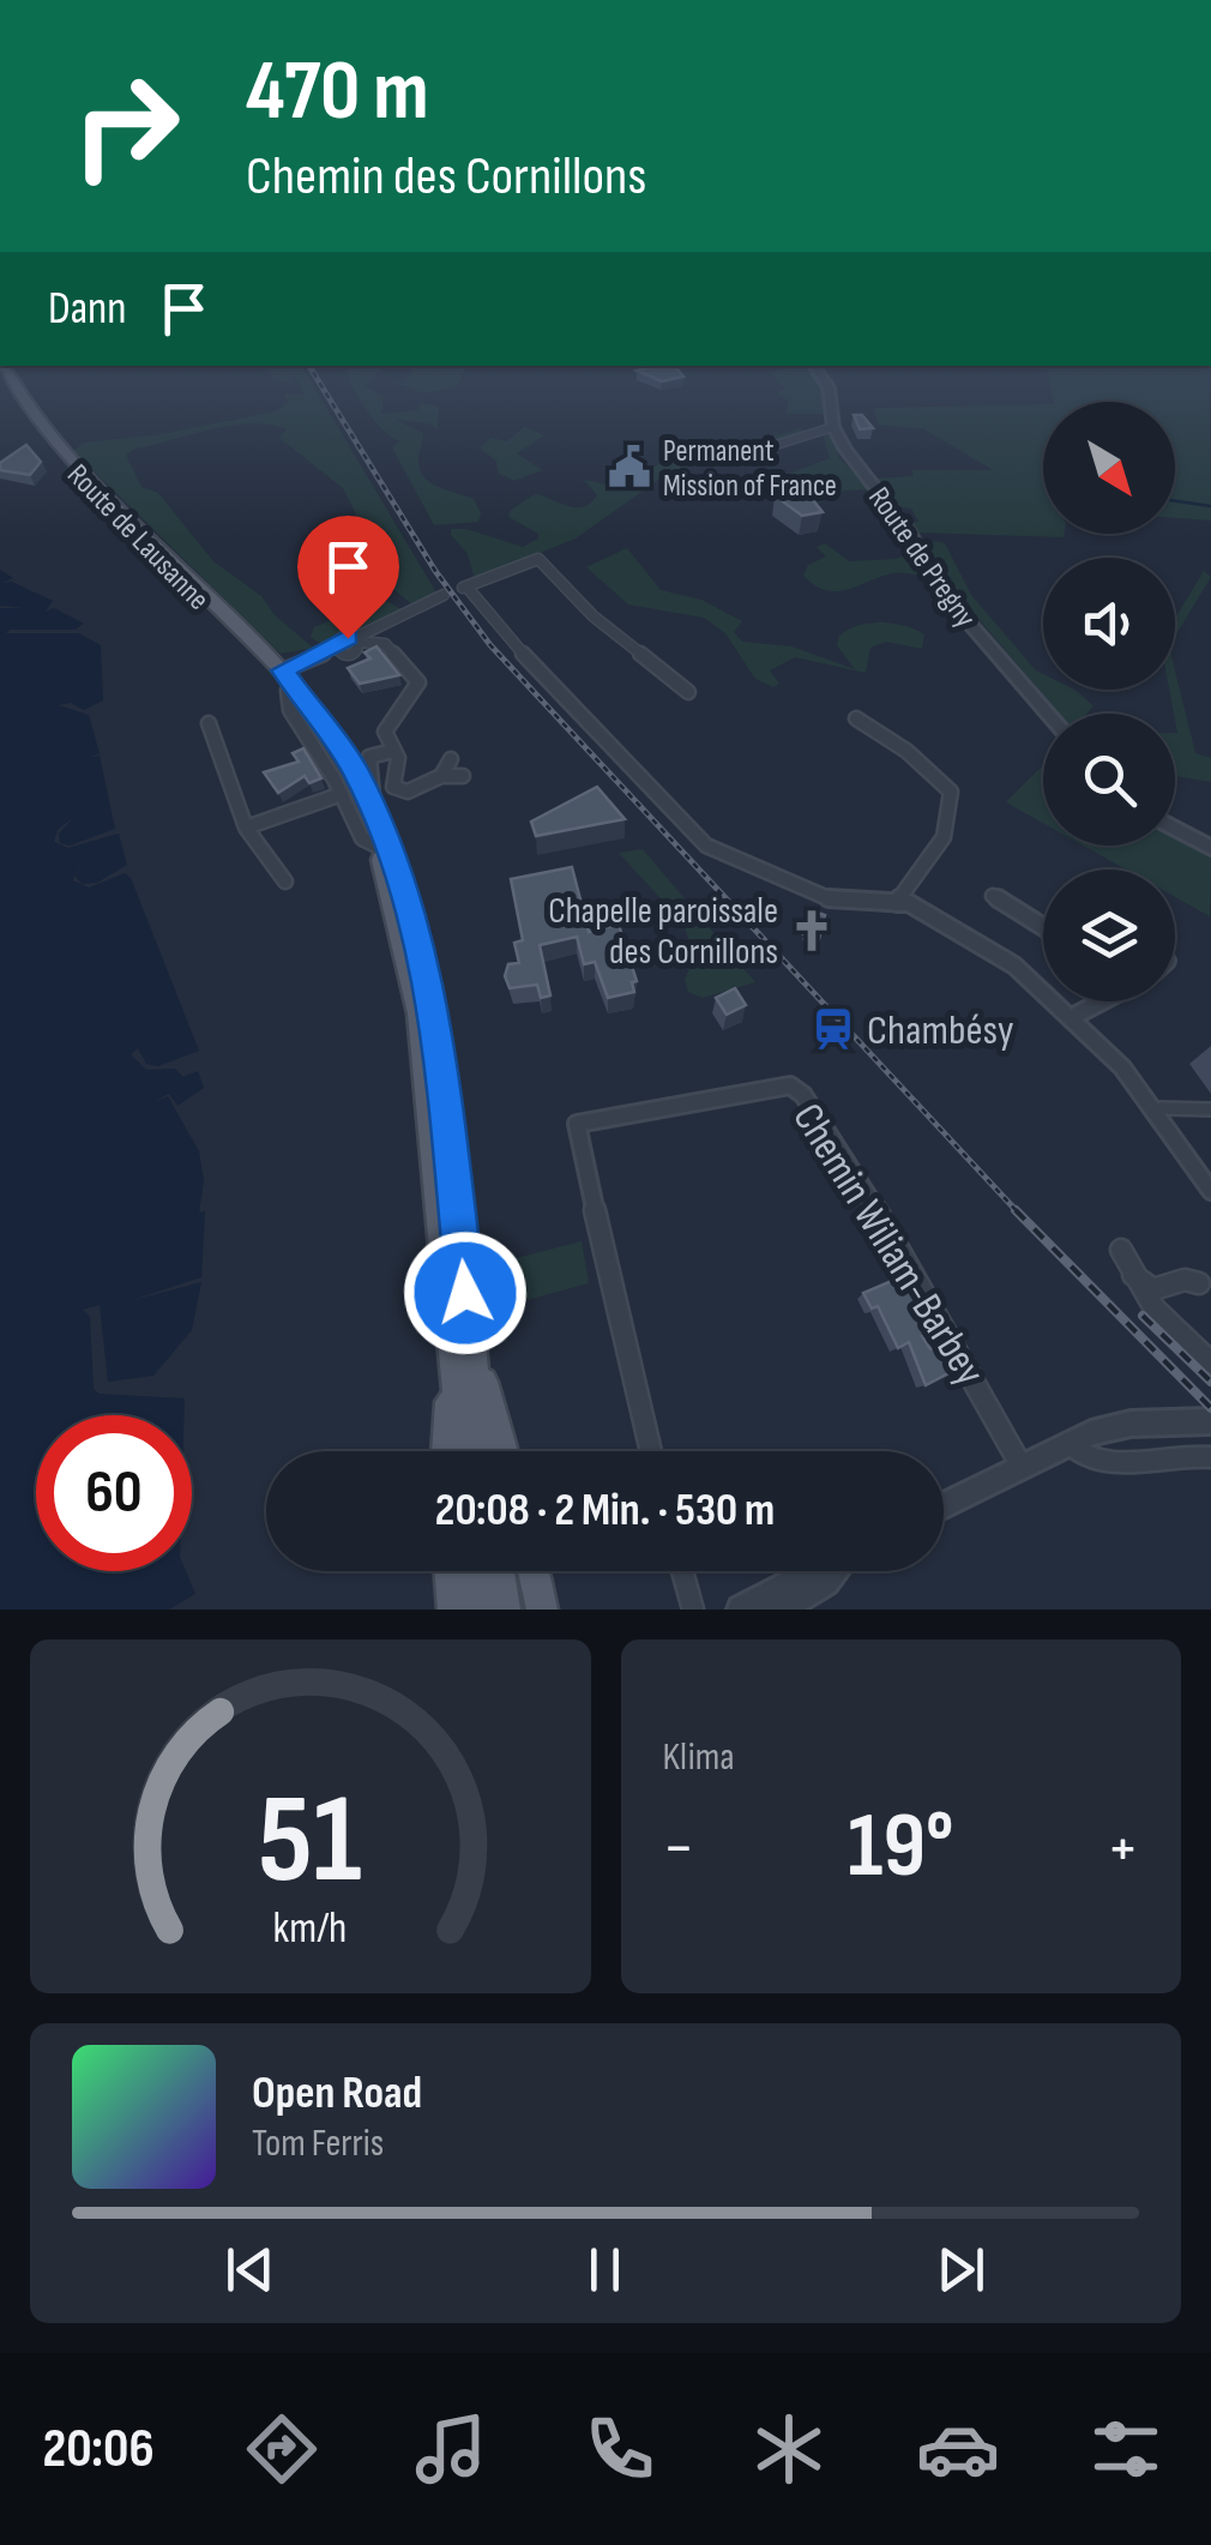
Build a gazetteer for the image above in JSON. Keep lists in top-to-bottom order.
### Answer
{
  "streets": {
    "main road": ["Route de Lausanne"],
    "street": ["Route de Pregny", "Chemin Wiliam-Barbey"]
  },
  "places": {
    "public building": ["Permanent Mission of France"],
    "church": ["Chapelle paroissale des Cornillons"],
    "station": ["Chambésy"]
  },
  "north": "bottom right",
  "page": {
    "turn": ["470 m", "Chemin des Cornillons"],
    "then": "Dann",
    "limit": "60",
    "trip": "20:08 · 2 Min. · 530 m",
    "tile": "Klima",
    "heat": ["−", "19°", "+"],
    "song": ["Open Road", "Tom Ferris"],
    "tabs": "20:06",
    "gauge": ["51", "km/h"]
  }
}
